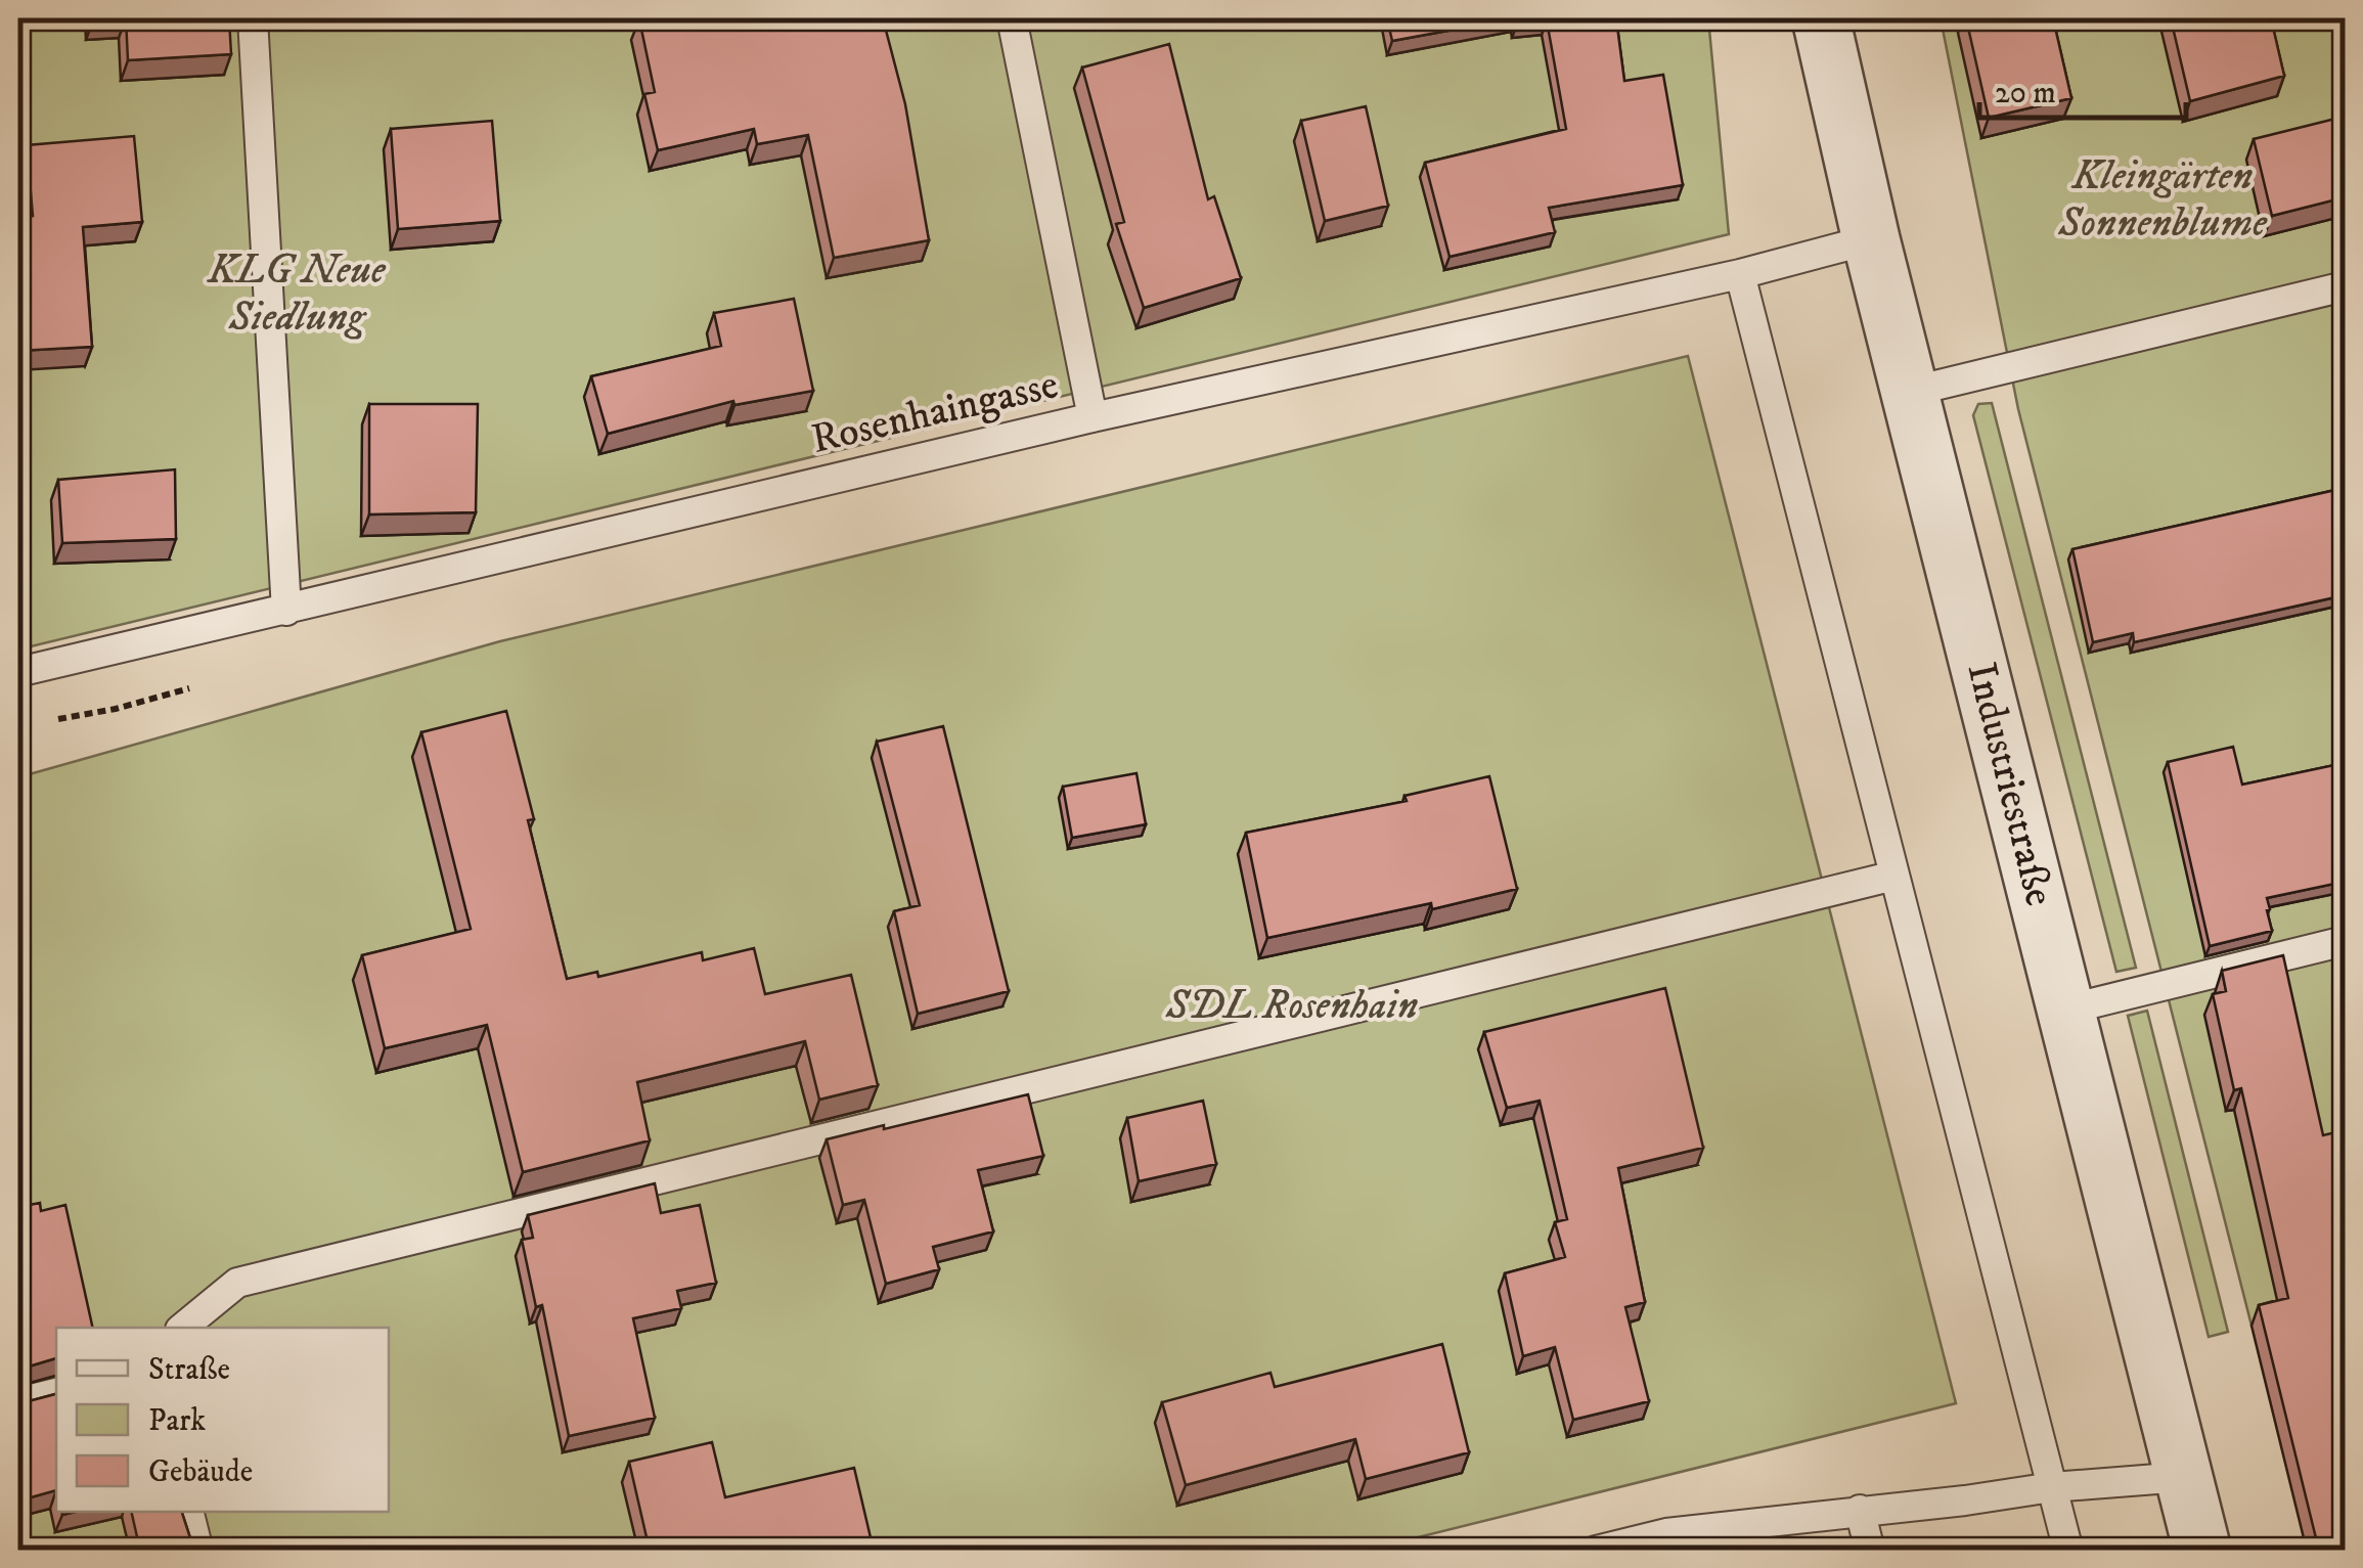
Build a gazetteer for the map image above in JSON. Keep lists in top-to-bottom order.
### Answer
{
  "streets": {
    "street": ["Industriestraße"],
    "lane": ["Rosenhaingasse"]
  },
  "crossings": [
    ["Rosenhaingasse", "Industriestraße"]
  ],
  "parks": ["Kleingärten Sonnenblume", "KLG Neue Siedlung", "SDL Rosenhain"],
  "legend": ["Straße", "Park", "Gebäude"],
  "scale_bar": "20 m"
}
